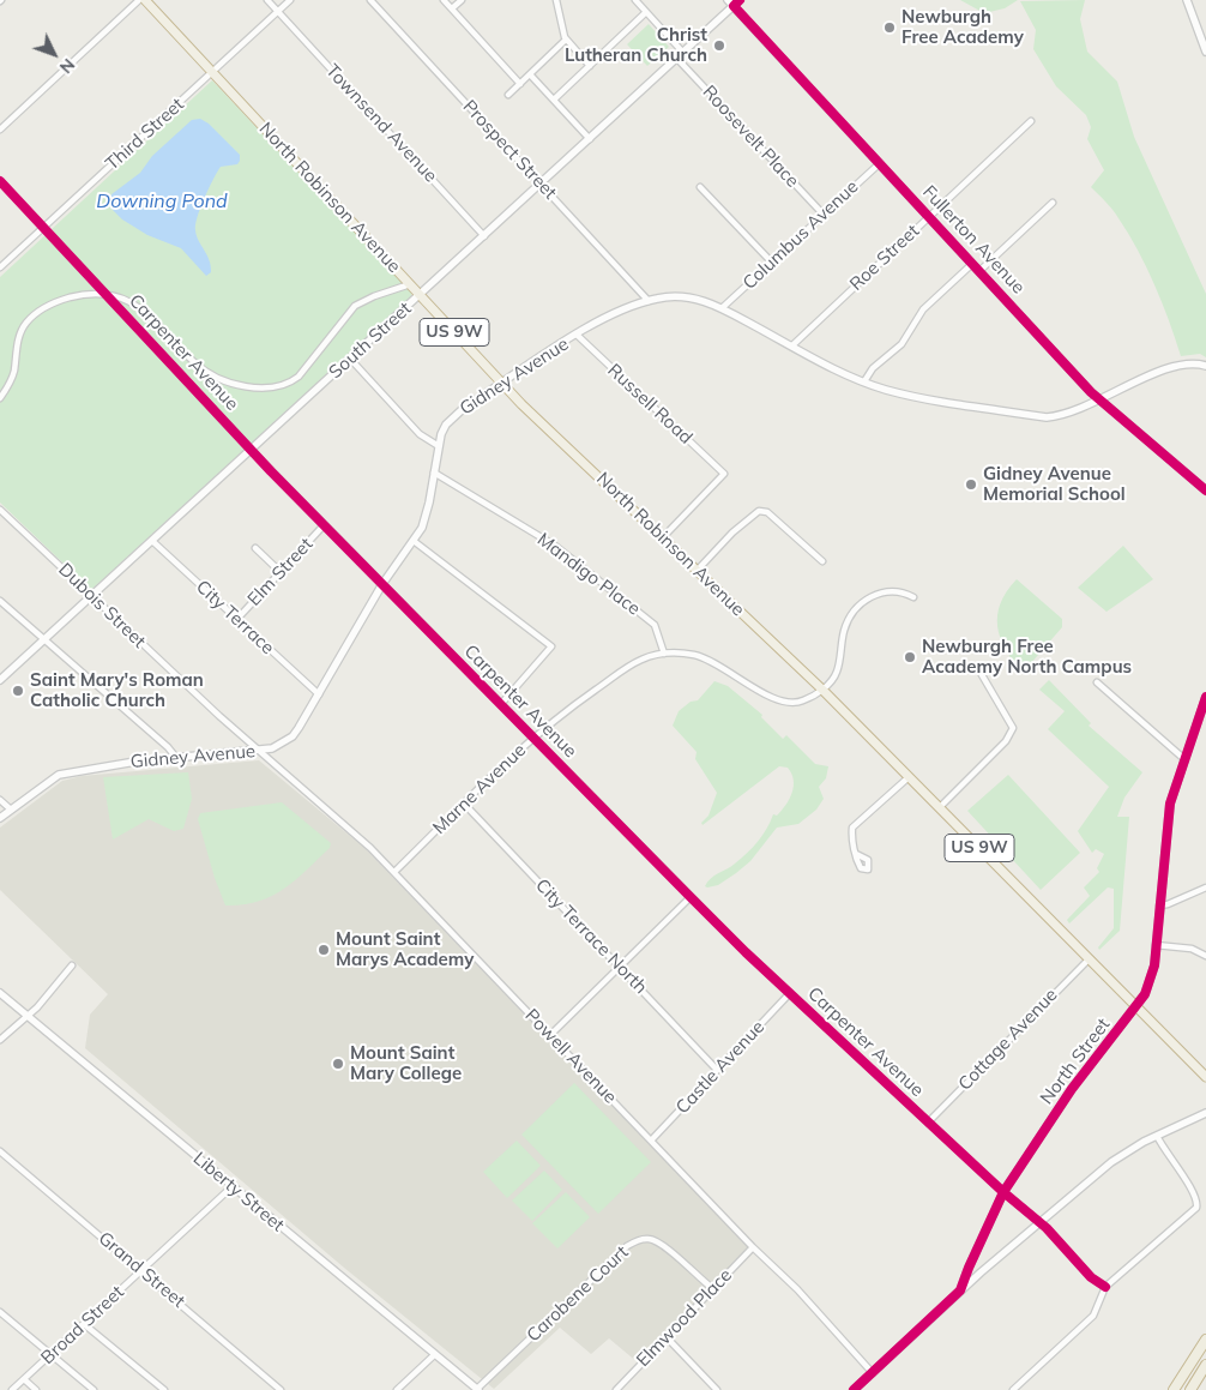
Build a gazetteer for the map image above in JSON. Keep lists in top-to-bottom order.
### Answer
{
  "streets": {
    "highway": ["North Robinson Avenue", "US 9W"],
    "street": [
      "Townsend Avenue",
      "Third Street",
      "Roosevelt Place",
      "Prospect Street",
      "Columbus Avenue",
      "Fullerton Avenue",
      "Roe Street",
      "South Street",
      "Carpenter Avenue",
      "Gidney Avenue",
      "Russell Road",
      "Elm Street",
      "Mandigo Place",
      "Dubois Street",
      "City Terrace",
      "Marne Avenue",
      "City Terrace North",
      "Cottage Avenue",
      "Powell Avenue",
      "North Street",
      "Castle Avenue",
      "Liberty Street",
      "Grand Street",
      "Carobene Court",
      "Elmwood Place",
      "Broad Street"
    ]
  },
  "crossings": [
    ["Townsend Avenue", "Third Street"],
    ["Townsend Avenue", "South Street"],
    ["Third Street", "North Robinson Avenue"],
    ["Third Street", "Carpenter Avenue"],
    ["Roosevelt Place", "Columbus Avenue"],
    ["Roosevelt Place", "South Street"],
    ["Prospect Street", "South Street"],
    ["Prospect Street", "Gidney Avenue"],
    ["North Robinson Avenue", "South Street"],
    ["North Robinson Avenue", "Gidney Avenue"],
    ["North Robinson Avenue", "Russell Road"],
    ["North Robinson Avenue", "Marne Avenue"],
    ["North Robinson Avenue", "Cottage Avenue"],
    ["North Robinson Avenue", "North Street"],
    ["Columbus Avenue", "Fullerton Avenue"],
    ["Columbus Avenue", "Gidney Avenue"],
    ["Fullerton Avenue", "Roe Street"],
    ["Fullerton Avenue", "South Street"],
    ["Fullerton Avenue", "Gidney Avenue"],
    ["Roe Street", "Gidney Avenue"],
    ["South Street", "Dubois Street"],
    ["South Street", "City Terrace"],
    ["Carpenter Avenue", "Gidney Avenue"],
    ["Carpenter Avenue", "Elm Street"],
    ["Carpenter Avenue", "Marne Avenue"],
    ["Carpenter Avenue", "Cottage Avenue"],
    ["Carpenter Avenue", "North Street"],
    ["Carpenter Avenue", "Castle Avenue"],
    ["Gidney Avenue", "Russell Road"],
    ["Gidney Avenue", "Mandigo Place"],
    ["Gidney Avenue", "Dubois Street"],
    ["Gidney Avenue", "City Terrace"],
    ["Gidney Avenue", "Powell Avenue"],
    ["Elm Street", "City Terrace"],
    ["Mandigo Place", "Marne Avenue"],
    ["Dubois Street", "Powell Avenue"],
    ["Marne Avenue", "City Terrace North"],
    ["Marne Avenue", "Powell Avenue"],
    ["City Terrace North", "Castle Avenue"],
    ["Powell Avenue", "North Street"],
    ["Powell Avenue", "Castle Avenue"],
    ["Powell Avenue", "Elmwood Place"],
    ["Liberty Street", "Carobene Court"],
    ["Liberty Street", "Broad Street"],
    ["Grand Street", "Broad Street"],
    ["Carobene Court", "Elmwood Place"]
  ],
  "water": ["Downing Pond"],
  "places": [
    "Newburgh Free Academy",
    "Christ Lutheran Church",
    "Gidney Avenue Memorial School",
    "Newburgh Free Academy North Campus",
    "Saint Mary's Roman Catholic Church",
    "Mount Saint Marys Academy",
    "Mount Saint Mary College"
  ],
  "north": "bottom right"
}
